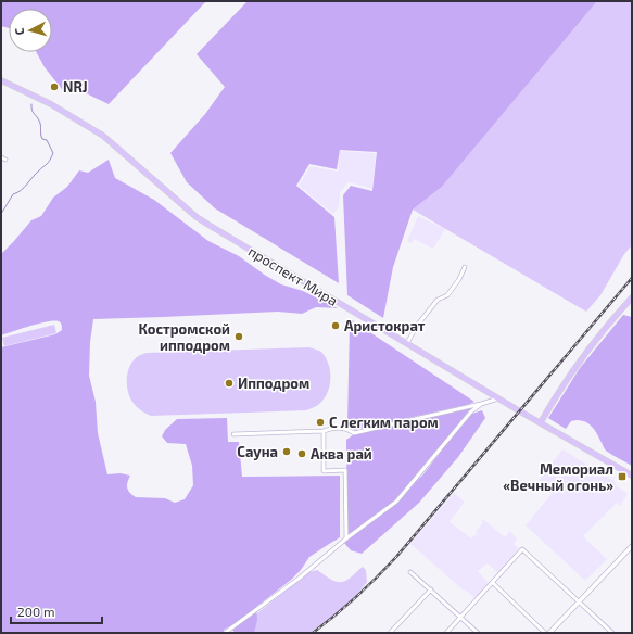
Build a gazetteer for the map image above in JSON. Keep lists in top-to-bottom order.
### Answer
{
  "streets": {
    "main road": ["проспект Мира"]
  },
  "places": {
    "other": [
      "NRJ",
      "Аристократ",
      "Костромской ипподром",
      "Ипподром",
      "С легким паром",
      "Сауна",
      "Аква рай"
    ],
    "transit": ["Мемориал «Вечный огонь»"]
  },
  "scale_bar": "200 m",
  "north": "left"
}
